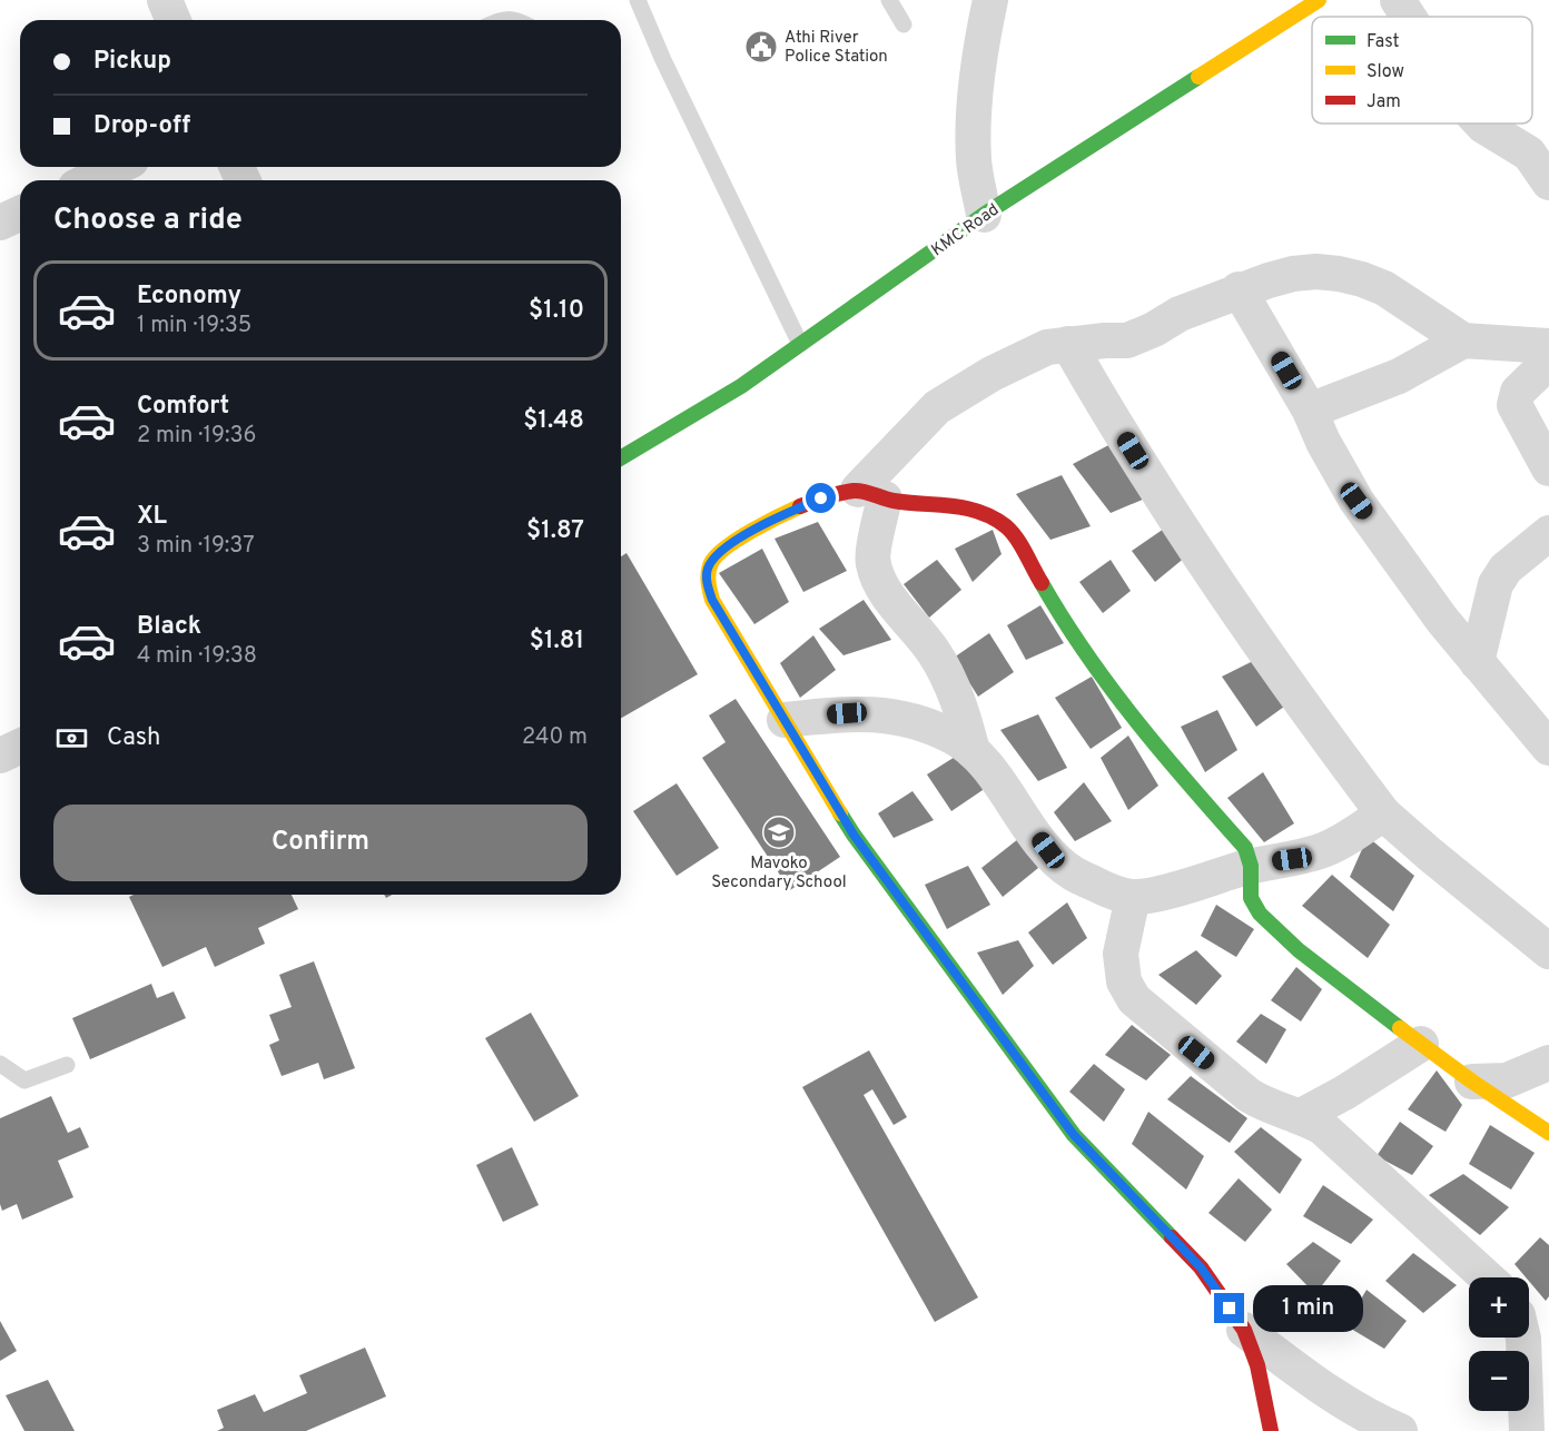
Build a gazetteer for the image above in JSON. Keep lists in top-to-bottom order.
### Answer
{
  "streets": {
    "street": ["KMC Road"]
  },
  "places": {
    "public building": ["Athi River Police Station"],
    "school or university": ["Mavoko Secondary School"]
  },
  "legend": ["Fast", "Slow", "Jam"],
  "page": {
    "banner": ["Pickup", "Drop-off"],
    "heading": "Choose a ride",
    "list": [
      {
        "name": "Economy",
        "note": "1 min · 19:35",
        "value": "$1.10"
      },
      {
        "name": "Comfort",
        "note": "2 min · 19:36",
        "value": "$1.48"
      },
      {
        "name": "XL",
        "note": "3 min · 19:37",
        "value": "$1.87"
      },
      {
        "name": "Black",
        "note": "4 min · 19:38",
        "value": "$1.81"
      }
    ],
    "pay": ["Cash", "240 m"],
    "buttons": "Confirm",
    "map_buttons": ["+", "−"],
    "bubble": "1 min"
  }
}
